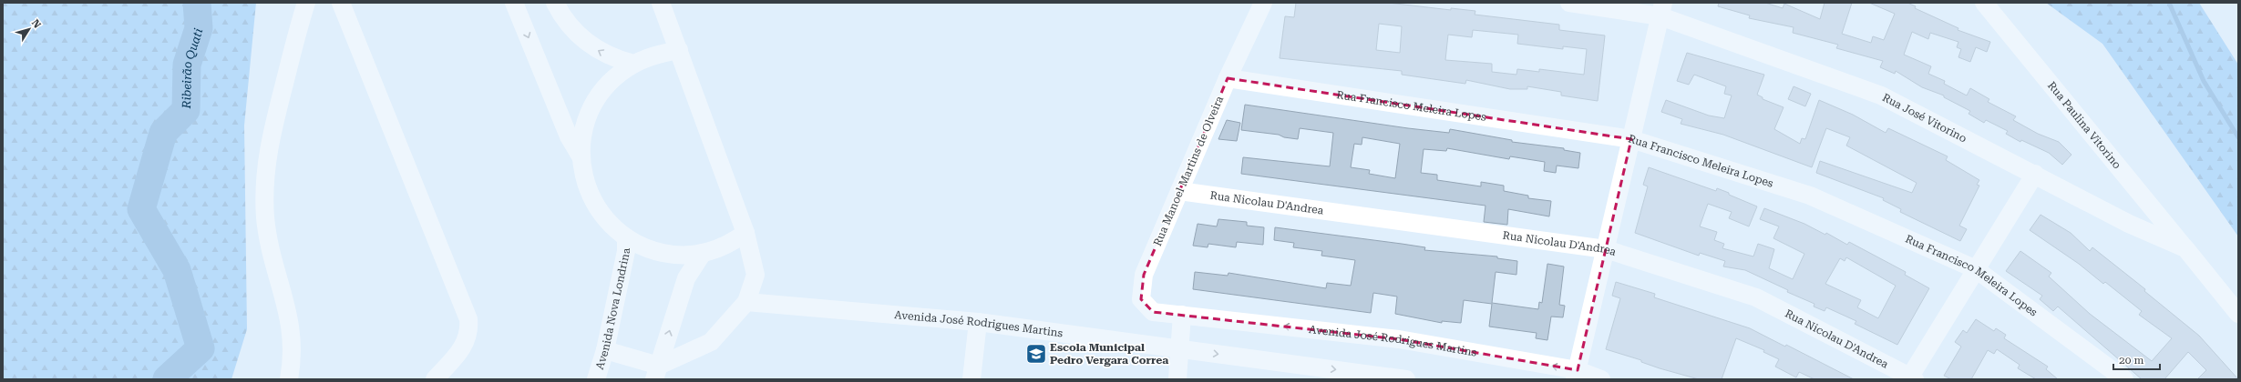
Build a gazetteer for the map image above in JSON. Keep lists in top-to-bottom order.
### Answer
{
  "streets": {
    "street": [
      "Rua Francisco Meleira Lopes",
      "Rua José Vitorino",
      "Rua Paulina Vitorino",
      "Rua Manoel Martins de Olveira",
      "Rua Nicolau D'Andrea",
      "Avenida Nova Londrina",
      "Avenida José Rodrigues Martins"
    ]
  },
  "crossings": [
    ["Rua Francisco Meleira Lopes", "Rua Manoel Martins de Olveira"],
    ["Rua José Vitorino", "Rua Paulina Vitorino"],
    ["Rua Manoel Martins de Olveira", "Rua Nicolau D'Andrea"],
    ["Rua Manoel Martins de Olveira", "Avenida José Rodrigues Martins"]
  ],
  "water": ["Ribeirão Quati"],
  "places": {
    "school or university": ["Escola Municipal Pedro Vergara Correa"]
  },
  "scale_bar": "20 m",
  "north": "top right"
}
